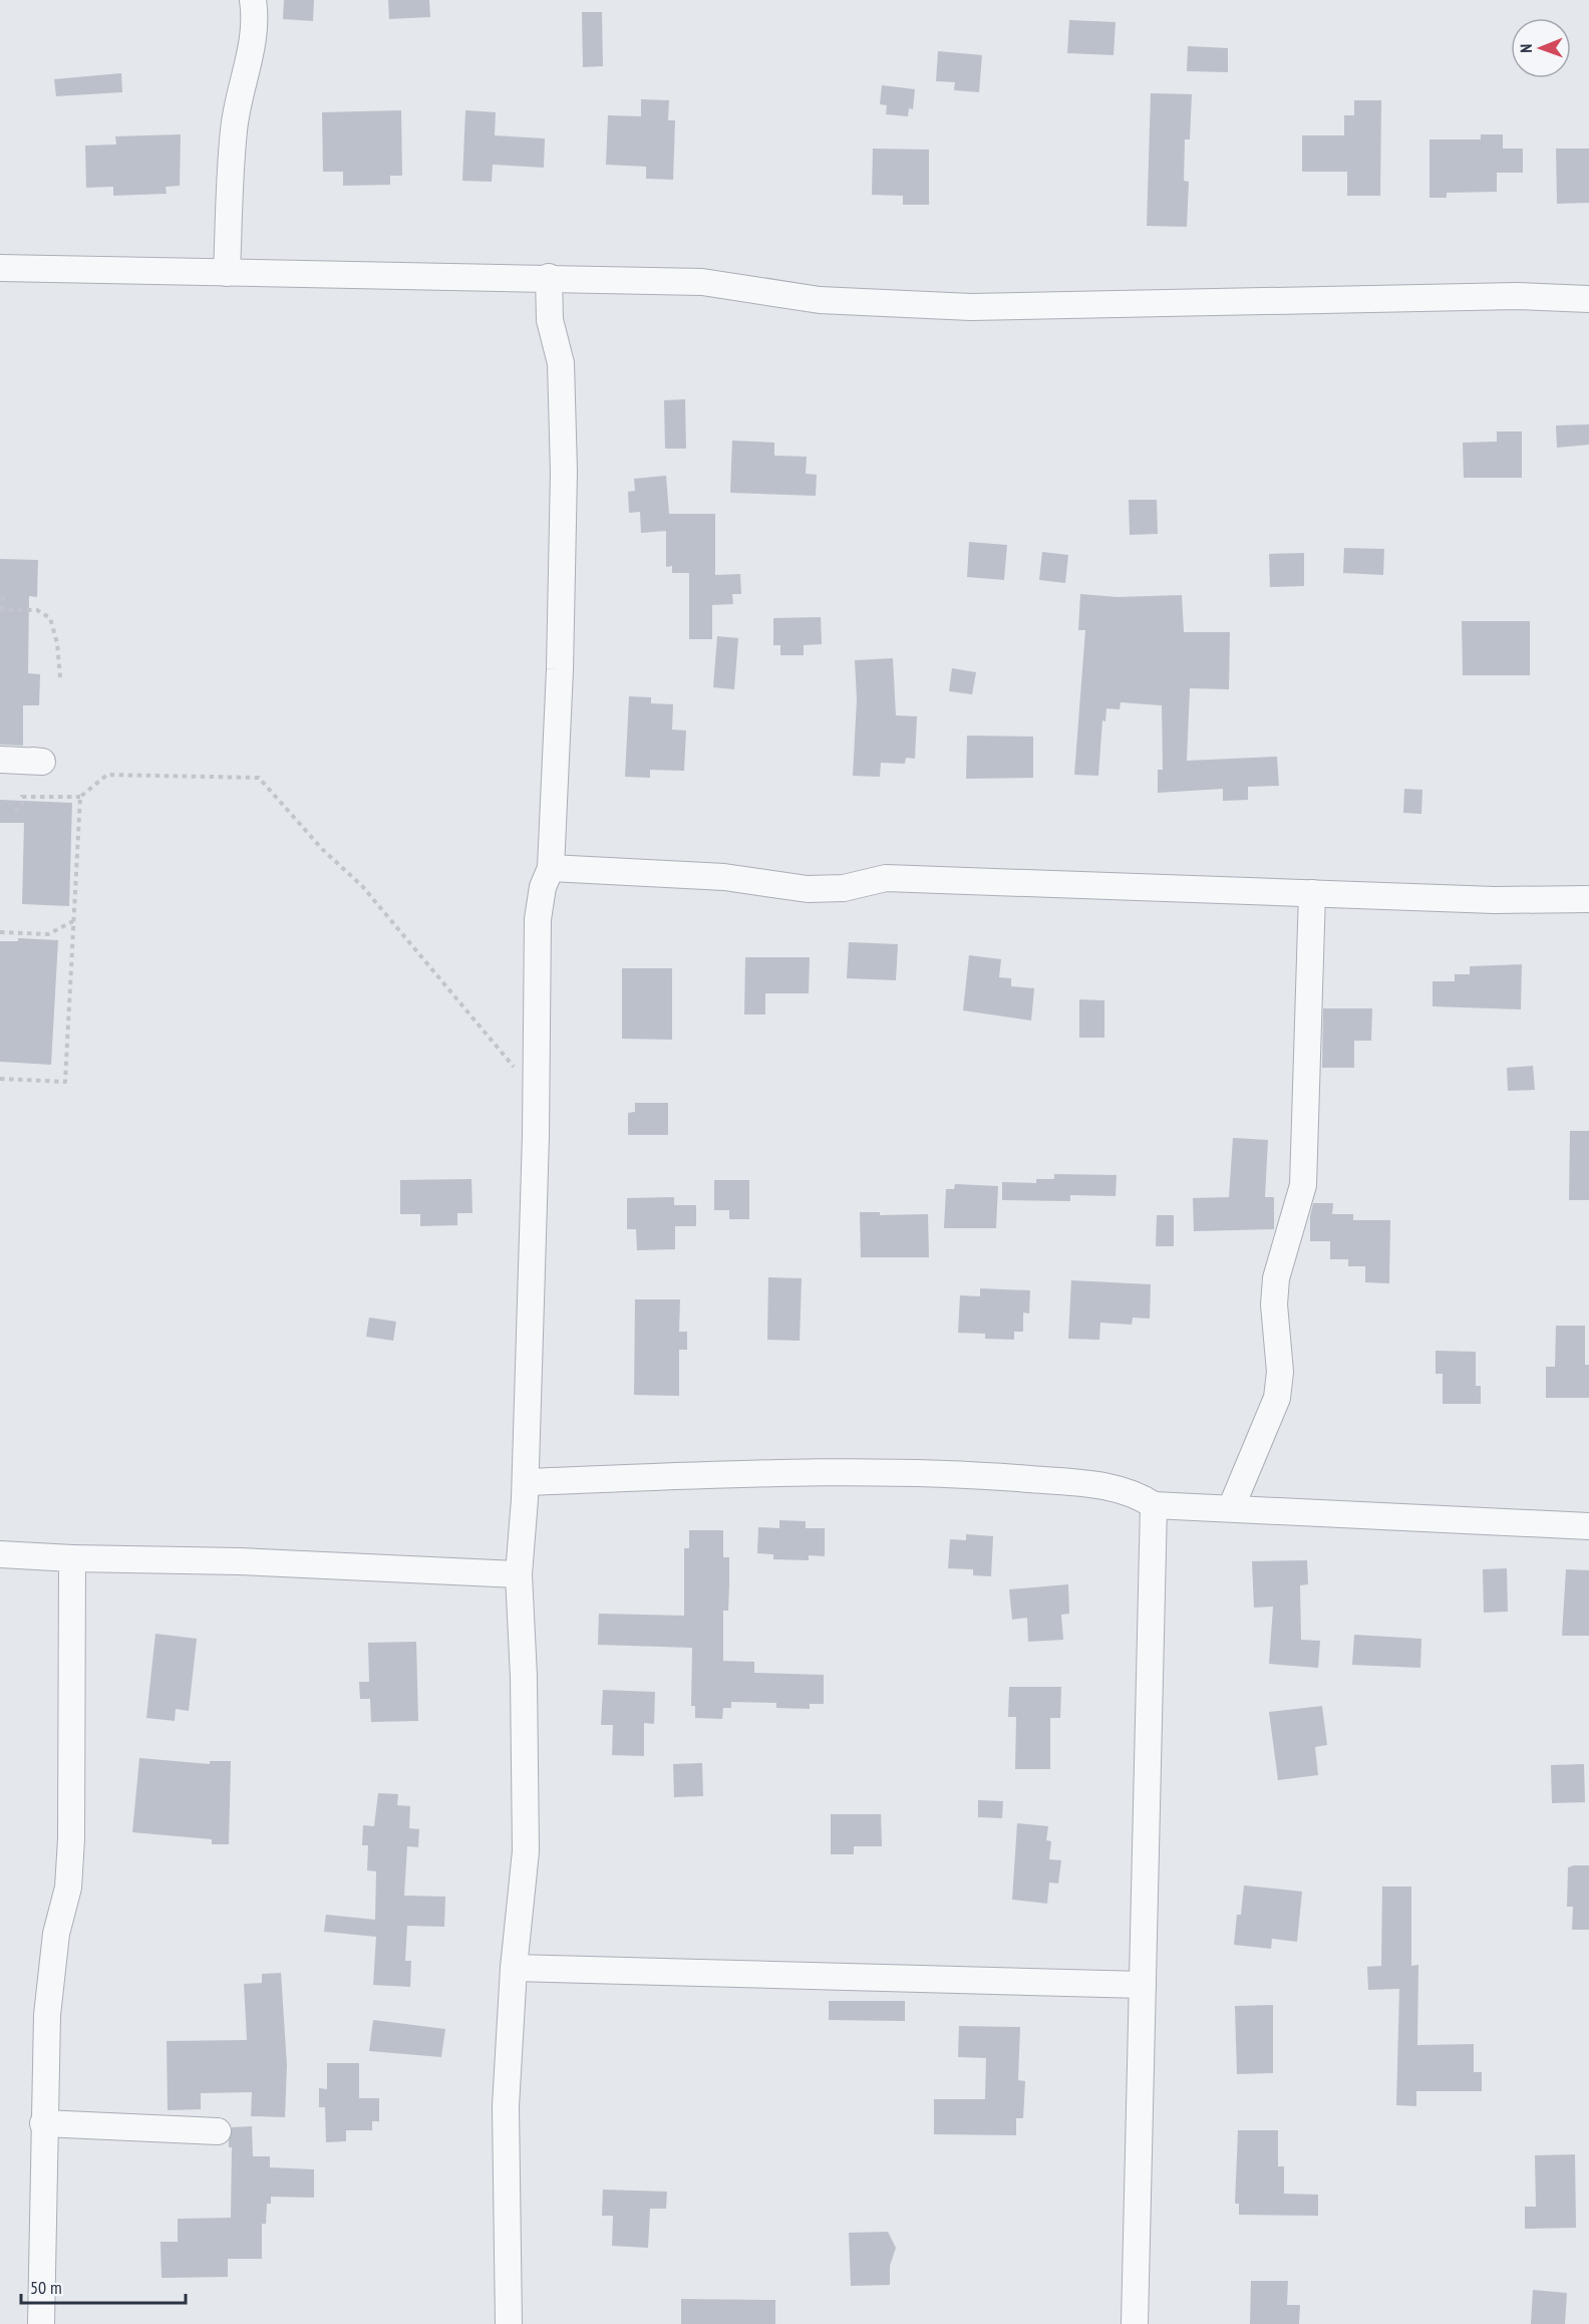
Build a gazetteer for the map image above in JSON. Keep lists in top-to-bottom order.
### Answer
{
  "scale_bar": "50 m",
  "north": "left"
}
